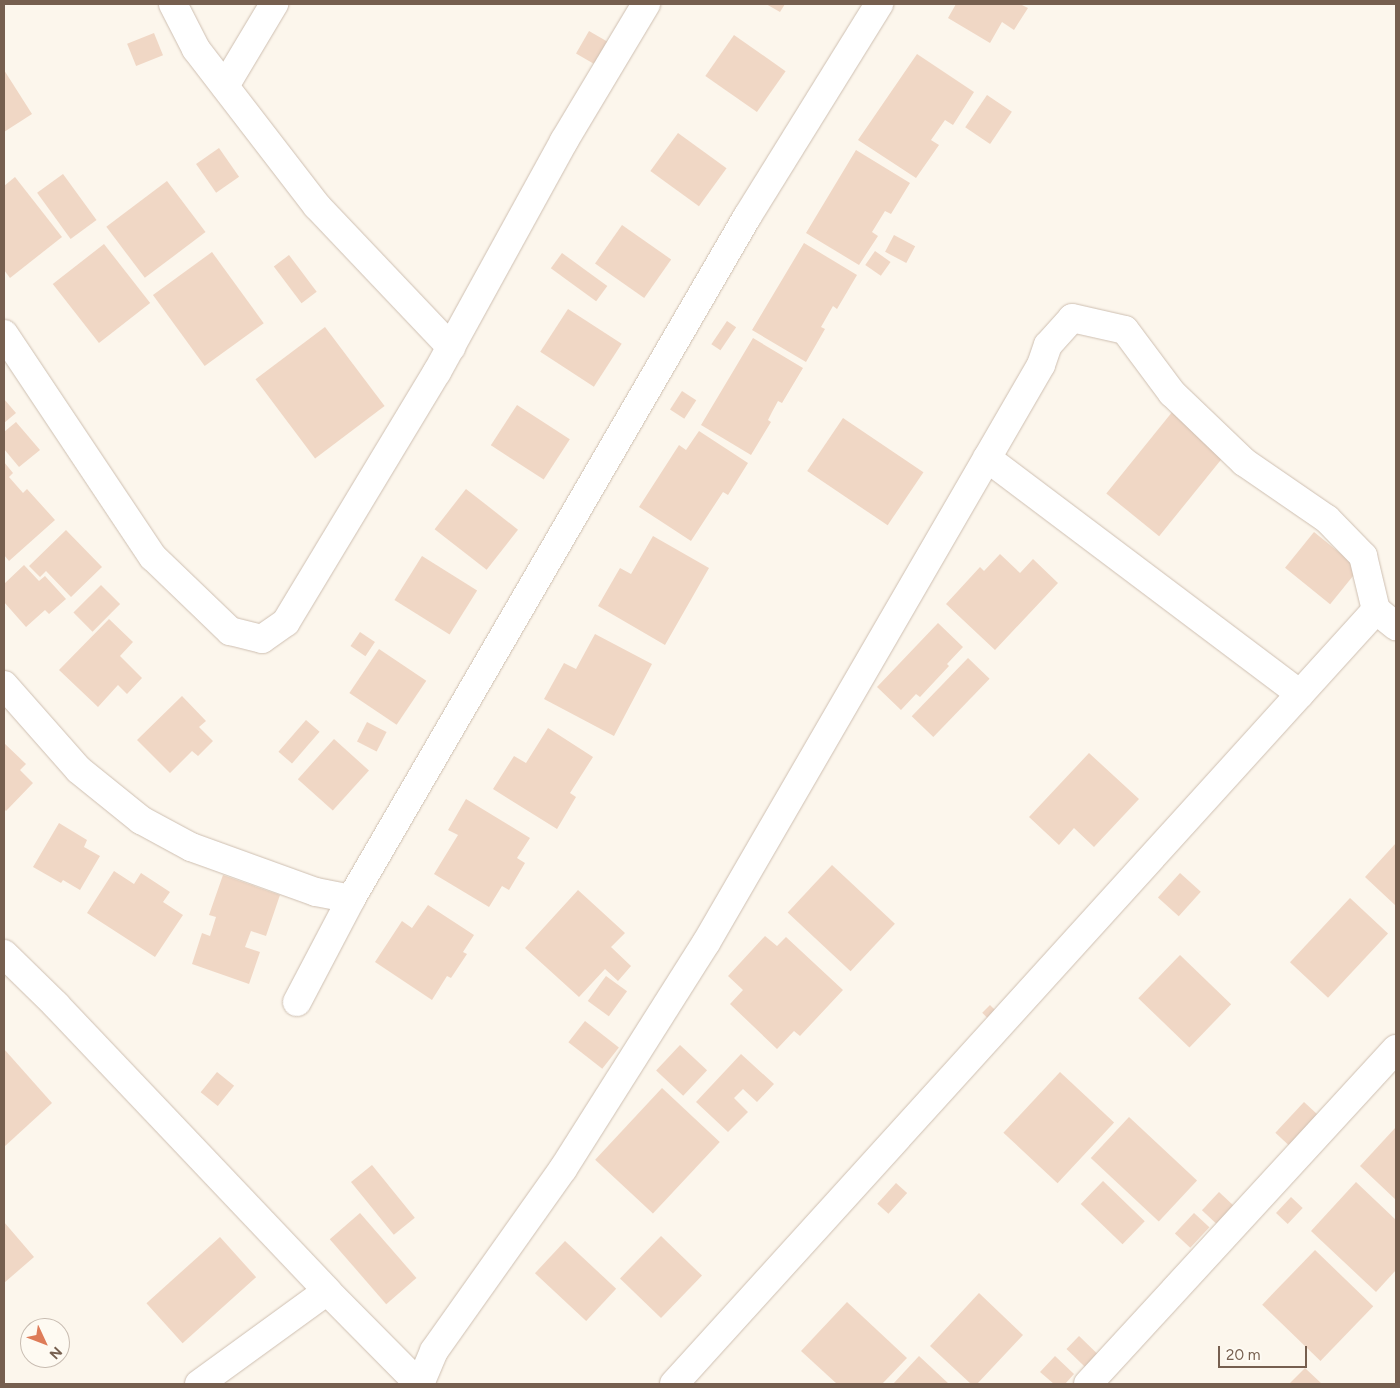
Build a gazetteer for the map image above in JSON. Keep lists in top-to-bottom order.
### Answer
{
  "scale_bar": "20 m",
  "north": "bottom right"
}
